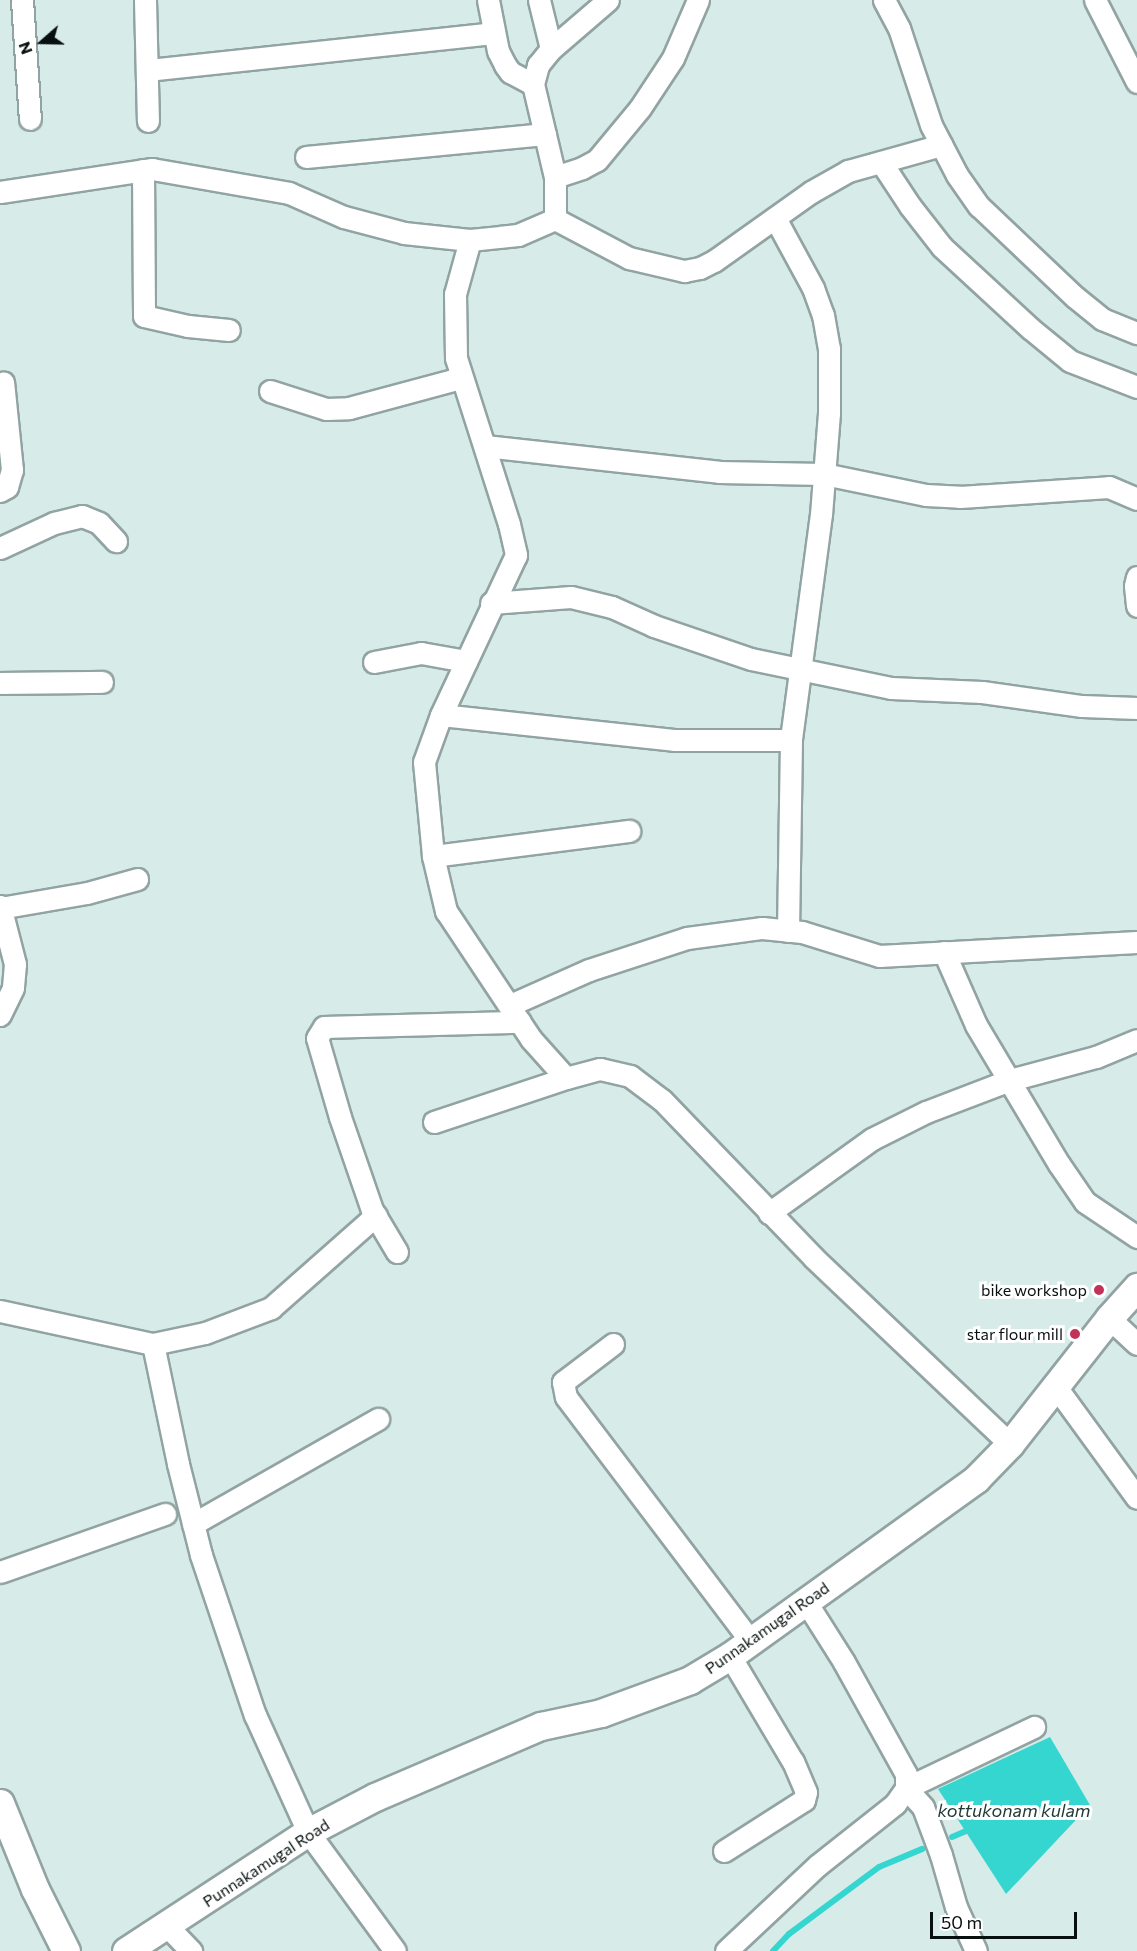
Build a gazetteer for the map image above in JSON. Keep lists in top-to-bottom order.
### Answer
{
  "streets": {
    "street": ["Punnakamugal Road"]
  },
  "water": ["kottukonam kulam"],
  "places": ["bike workshop", "star flour mill"],
  "scale_bar": "50 m",
  "north": "left"
}
